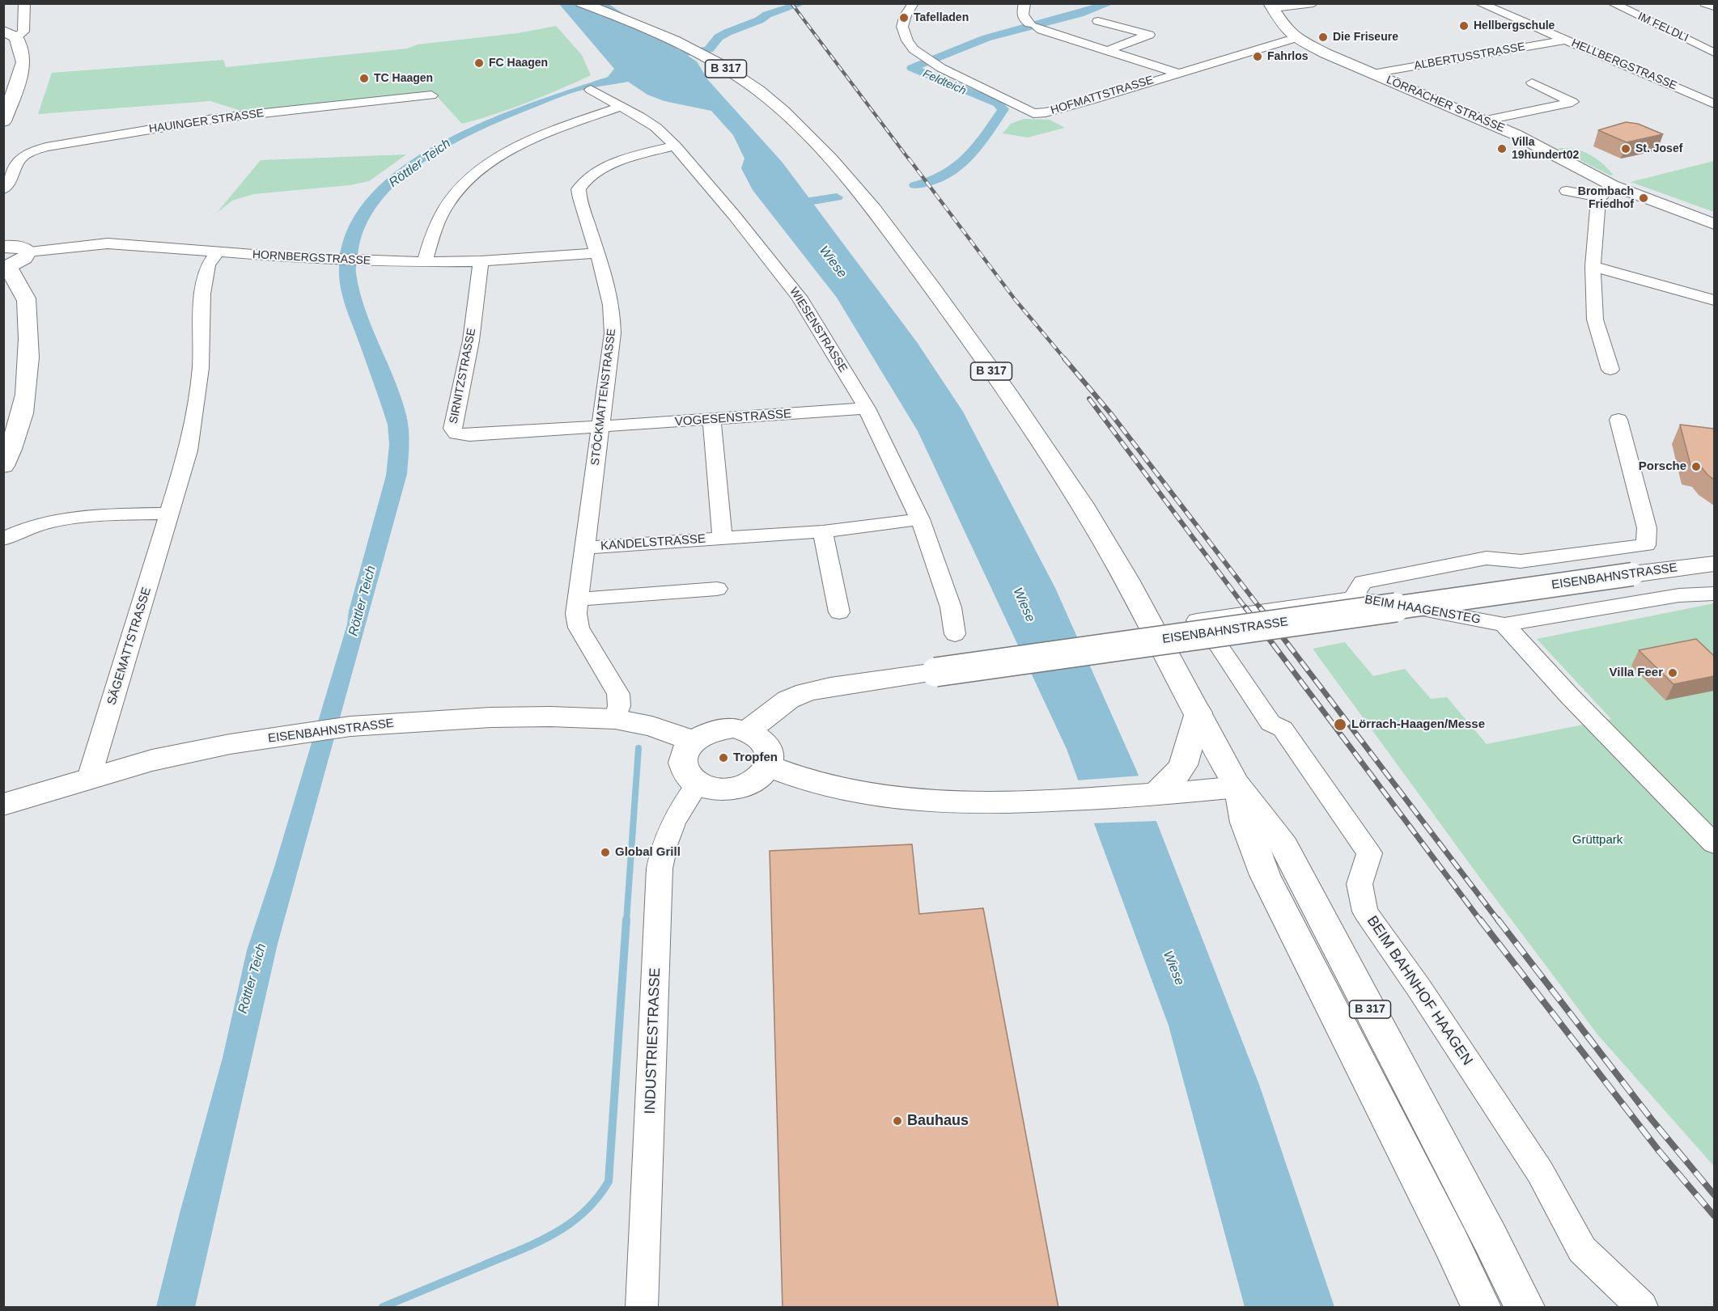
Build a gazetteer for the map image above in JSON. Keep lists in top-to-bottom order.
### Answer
{
  "streets": {
    "main road": ["B 317", "LÖRRACHER STRASSE", "EISENBAHNSTRASSE"],
    "street": [
      "IM FELDLI",
      "ALBERTUSSTRASSE",
      "HELLBERGSTRASSE",
      "HOFMATTSTRASSE",
      "HAUINGER STRASSE",
      "HORNBERGSTRASSE",
      "WIESENSTRASSE",
      "SIRNITZSTRASSE",
      "STÖCKMATTENSTRASSE",
      "VOGESENSTRASSE",
      "KANDELSTRASSE",
      "BEIM HAAGENSTEG",
      "SÄGEMATTSTRASSE",
      "BEIM BAHNHOF HAAGEN",
      "INDUSTRIESTRASSE"
    ]
  },
  "crossings": [
    ["ALBERTUSSTRASSE", "HELLBERGSTRASSE"],
    ["ALBERTUSSTRASSE", "LÖRRACHER STRASSE"],
    ["HOFMATTSTRASSE", "LÖRRACHER STRASSE"],
    ["HORNBERGSTRASSE", "SIRNITZSTRASSE"],
    ["HORNBERGSTRASSE", "STÖCKMATTENSTRASSE"],
    ["HORNBERGSTRASSE", "SÄGEMATTSTRASSE"],
    ["WIESENSTRASSE", "STÖCKMATTENSTRASSE"],
    ["WIESENSTRASSE", "VOGESENSTRASSE"],
    ["WIESENSTRASSE", "KANDELSTRASSE"],
    ["SIRNITZSTRASSE", "STÖCKMATTENSTRASSE"],
    ["SIRNITZSTRASSE", "VOGESENSTRASSE"],
    ["STÖCKMATTENSTRASSE", "VOGESENSTRASSE"],
    ["STÖCKMATTENSTRASSE", "KANDELSTRASSE"],
    ["STÖCKMATTENSTRASSE", "EISENBAHNSTRASSE"],
    ["VOGESENSTRASSE", "KANDELSTRASSE"],
    ["EISENBAHNSTRASSE", "SÄGEMATTSTRASSE"],
    ["EISENBAHNSTRASSE", "INDUSTRIESTRASSE"],
    ["BEIM HAAGENSTEG", "BEIM BAHNHOF HAAGEN"]
  ],
  "water": ["Feldteich", "Röttler Teich", "Wiese"],
  "parks": ["Grüttpark"],
  "places": [
    "Tafelladen",
    "Hellbergschule",
    "Die Friseure",
    "Fahrlos",
    "FC Haagen",
    "TC Haagen",
    "Villa 19hundert02",
    "St. Josef",
    "Brombach Friedhof",
    "Porsche",
    "Villa Feer",
    "Lörrach-Haagen/Messe",
    "Tropfen",
    "Global Grill",
    "Bauhaus"
  ]
}
